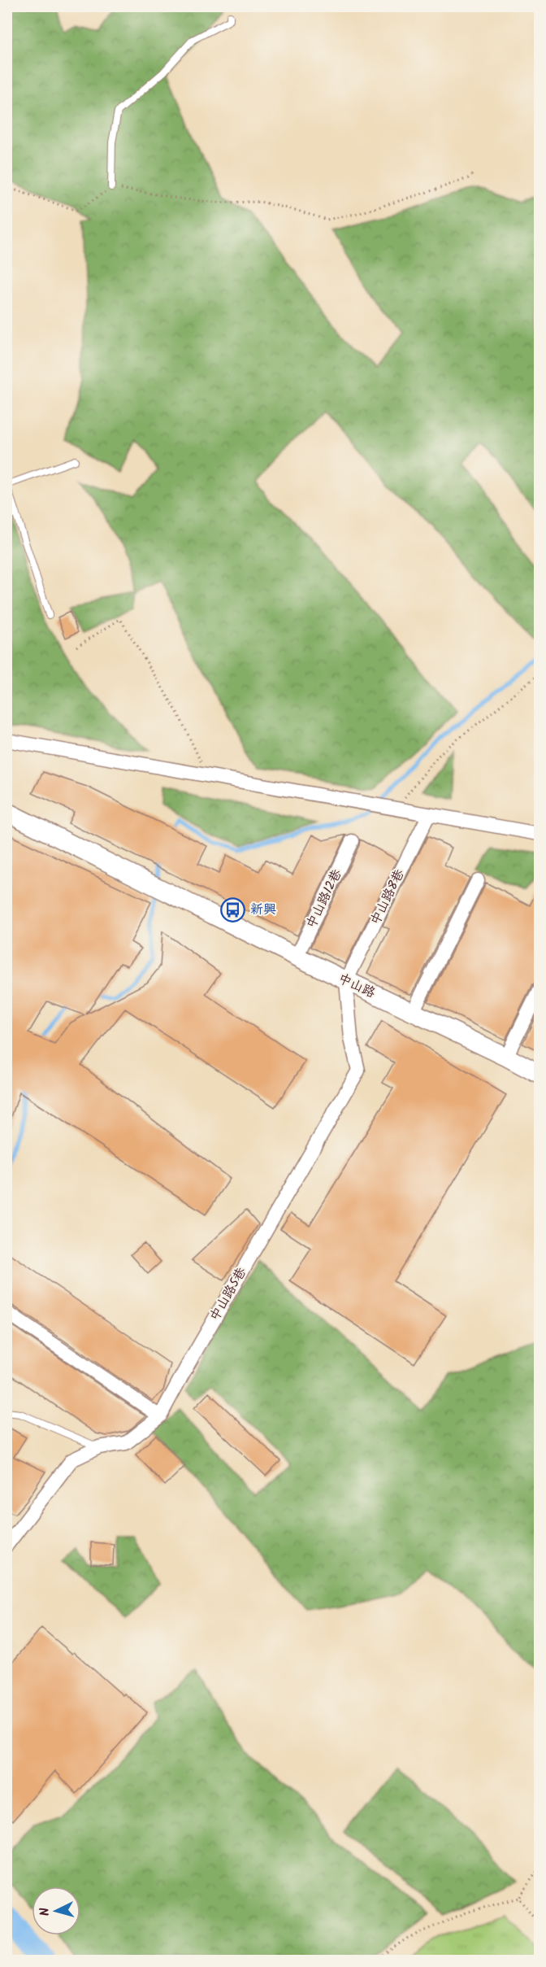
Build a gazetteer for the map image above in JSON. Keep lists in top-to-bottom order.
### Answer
{
  "streets": {
    "main road": ["中山路"],
    "street": ["中山路8巷", "中山路12巷", "中山路5巷"]
  },
  "crossings": [
    ["中山路8巷", "中山路"],
    ["中山路8巷", "中山路5巷"],
    ["中山路12巷", "中山路"],
    ["中山路", "中山路5巷"]
  ],
  "places": {
    "bus stop": ["新興"]
  },
  "north": "left"
}
